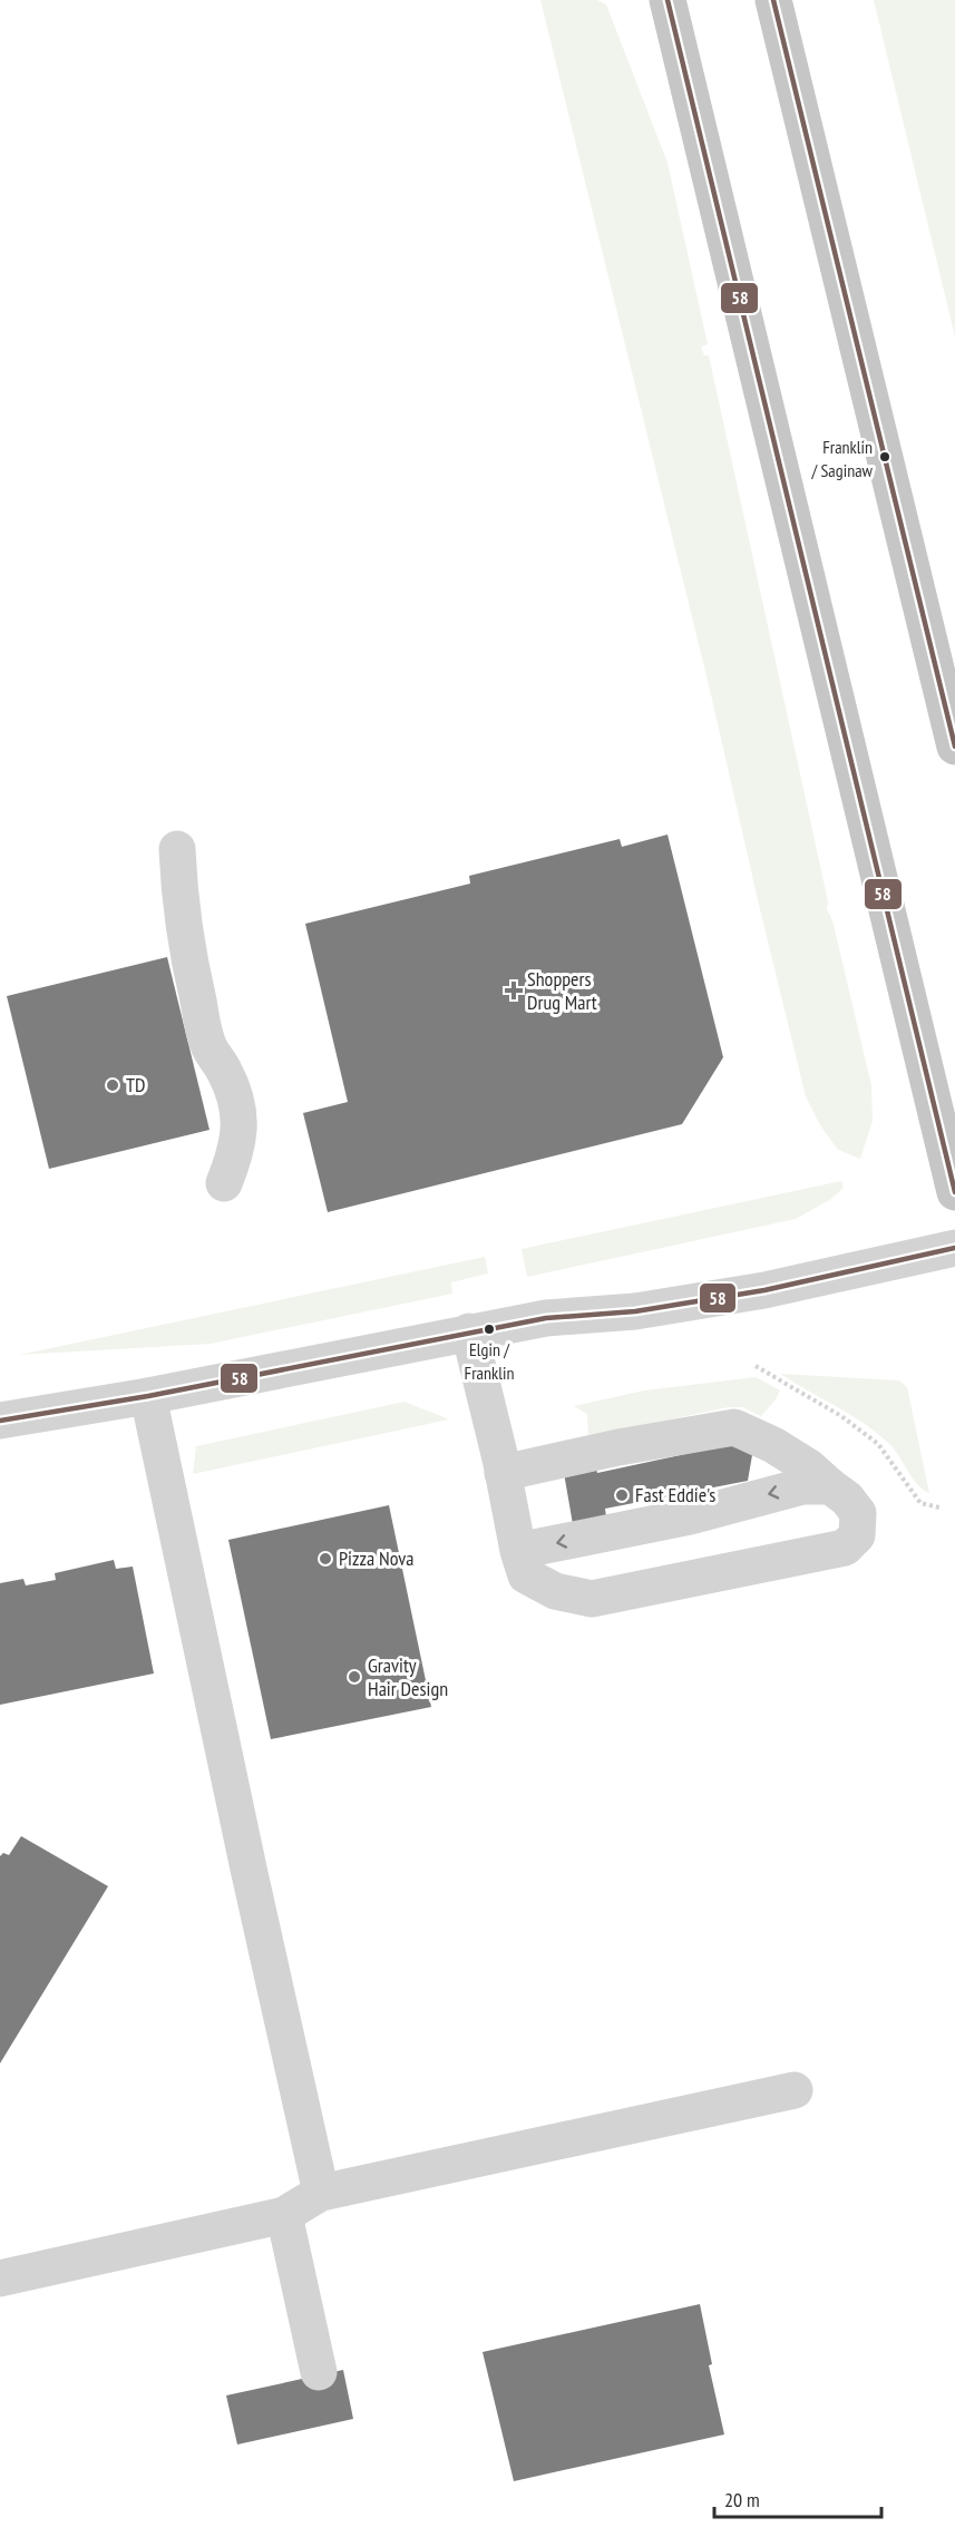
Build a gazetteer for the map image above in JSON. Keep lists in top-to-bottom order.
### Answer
{
  "places": {
    "other": [
      "Franklin / Saginaw",
      "TD",
      "Elgin / Franklin",
      "Fast Eddie's",
      "Pizza Nova",
      "Gravity Hair Design"
    ],
    "health": ["Shoppers Drug Mart"]
  },
  "lines": ["transit line 58"],
  "scale_bar": "20 m"
}
